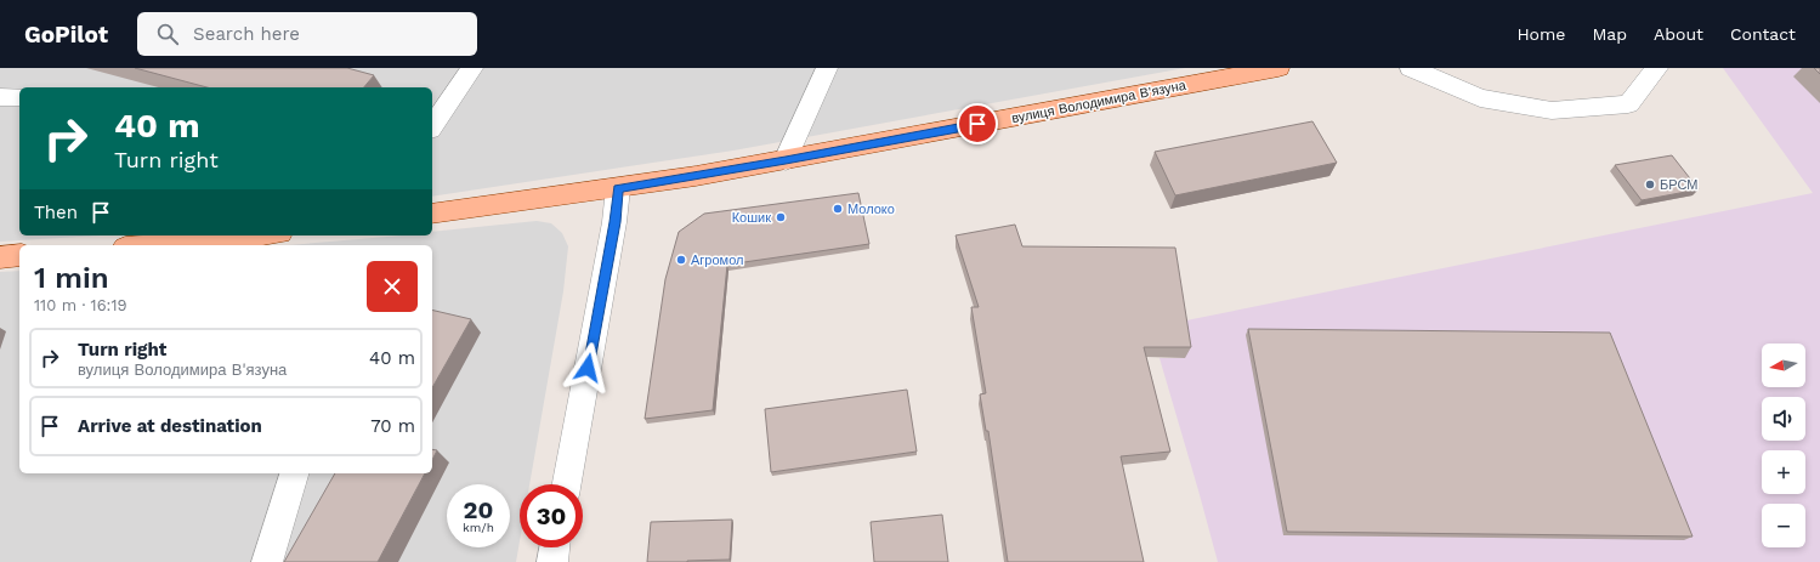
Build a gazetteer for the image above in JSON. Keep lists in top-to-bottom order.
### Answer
{
  "streets": {
    "main road": ["вулиця Володимира В'язуна"]
  },
  "places": [
    "БРСМ",
    "Молоко",
    "Кошик",
    "Агромол"
  ],
  "north": "left",
  "page": {
    "header": "GoPilot",
    "search": "Search here",
    "nav": [
      "Home",
      "Map",
      "About",
      "Contact"
    ],
    "turn": ["40 m", "Turn right"],
    "then": "Then",
    "heading": ["1 min", "110 m · 16:19"],
    "list": [
      {
        "name": "Turn right",
        "note": "вулиця Володимира В'язуна",
        "value": "40 m"
      },
      {
        "name": "Arrive at destination",
        "value": "70 m"
      }
    ],
    "map_buttons": ["+", "−"],
    "speed": "20 km/h",
    "limit": "30"
  }
}
